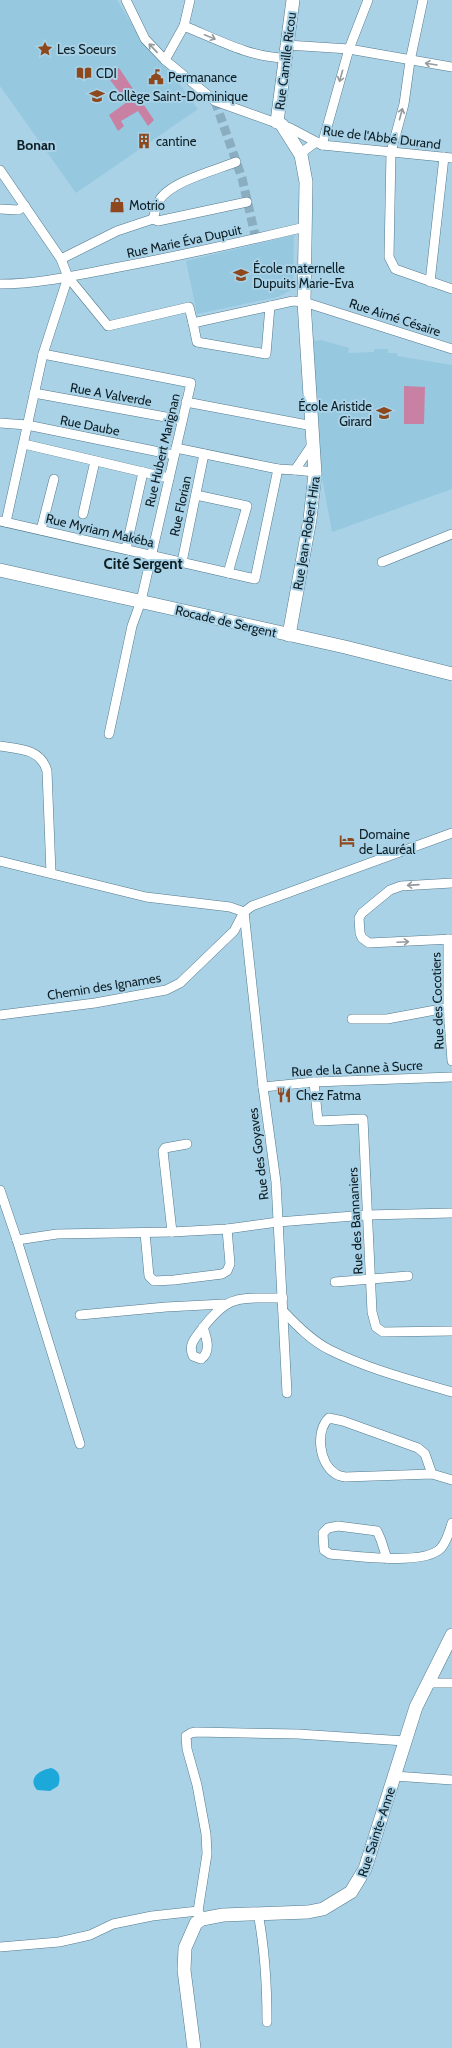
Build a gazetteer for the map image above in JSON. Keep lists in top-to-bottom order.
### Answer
{
  "streets": {
    "main road": [
      "Rue Camille Ricou",
      "Rue Jean-Robert Hira",
      "Rocade de Sergent",
      "Rue Sainte-Anne"
    ],
    "street": [
      "Rue de l'Abbé Durand",
      "Rue Marie Éva Dupuit",
      "Rue Aimé Césaire",
      "Rue A Valverde",
      "Rue Daube",
      "Rue Hubert Marignan",
      "Rue Florian",
      "Rue Myriam Makéba",
      "Chemin des Ignames",
      "Rue des Cocotiers",
      "Rue de la Canne à Sucre",
      "Rue des Goyaves",
      "Rue des Bannaniers"
    ]
  },
  "crossings": [
    ["Rue Camille Ricou", "Rue de l'Abbé Durand"],
    ["Rue Camille Ricou", "Rue Jean-Robert Hira"],
    ["Rue de l'Abbé Durand", "Rue Jean-Robert Hira"],
    ["Rue Marie Éva Dupuit", "Rue Jean-Robert Hira"],
    ["Rue Aimé Césaire", "Rue Jean-Robert Hira"],
    ["Rue A Valverde", "Rue Hubert Marignan"],
    ["Rue Daube", "Rue Hubert Marignan"],
    ["Rue Daube", "Rue Florian"],
    ["Rue Daube", "Rue Myriam Makéba"],
    ["Rue Hubert Marignan", "Rue Myriam Makéba"],
    ["Rue Hubert Marignan", "Rocade de Sergent"],
    ["Rue Florian", "Rue Myriam Makéba"],
    ["Rue Jean-Robert Hira", "Rocade de Sergent"],
    ["Chemin des Ignames", "Rue des Goyaves"],
    ["Rue de la Canne à Sucre", "Rue des Goyaves"],
    ["Rue de la Canne à Sucre", "Rue des Bannaniers"]
  ],
  "districts": ["Bonan", "Cité Sergent"],
  "places": {
    "place": ["Les Soeurs"],
    "library": ["CDI"],
    "public building": ["Permanance"],
    "school or university": ["Collège Saint-Dominique", "École maternelle Dupuits Marie-Eva", "École Aristide Girard"],
    "building": ["cantine"],
    "shop": ["Motrio"],
    "hotel": ["Domaine de Lauréal"],
    "restaurant": ["Chez Fatma"]
  }
}
